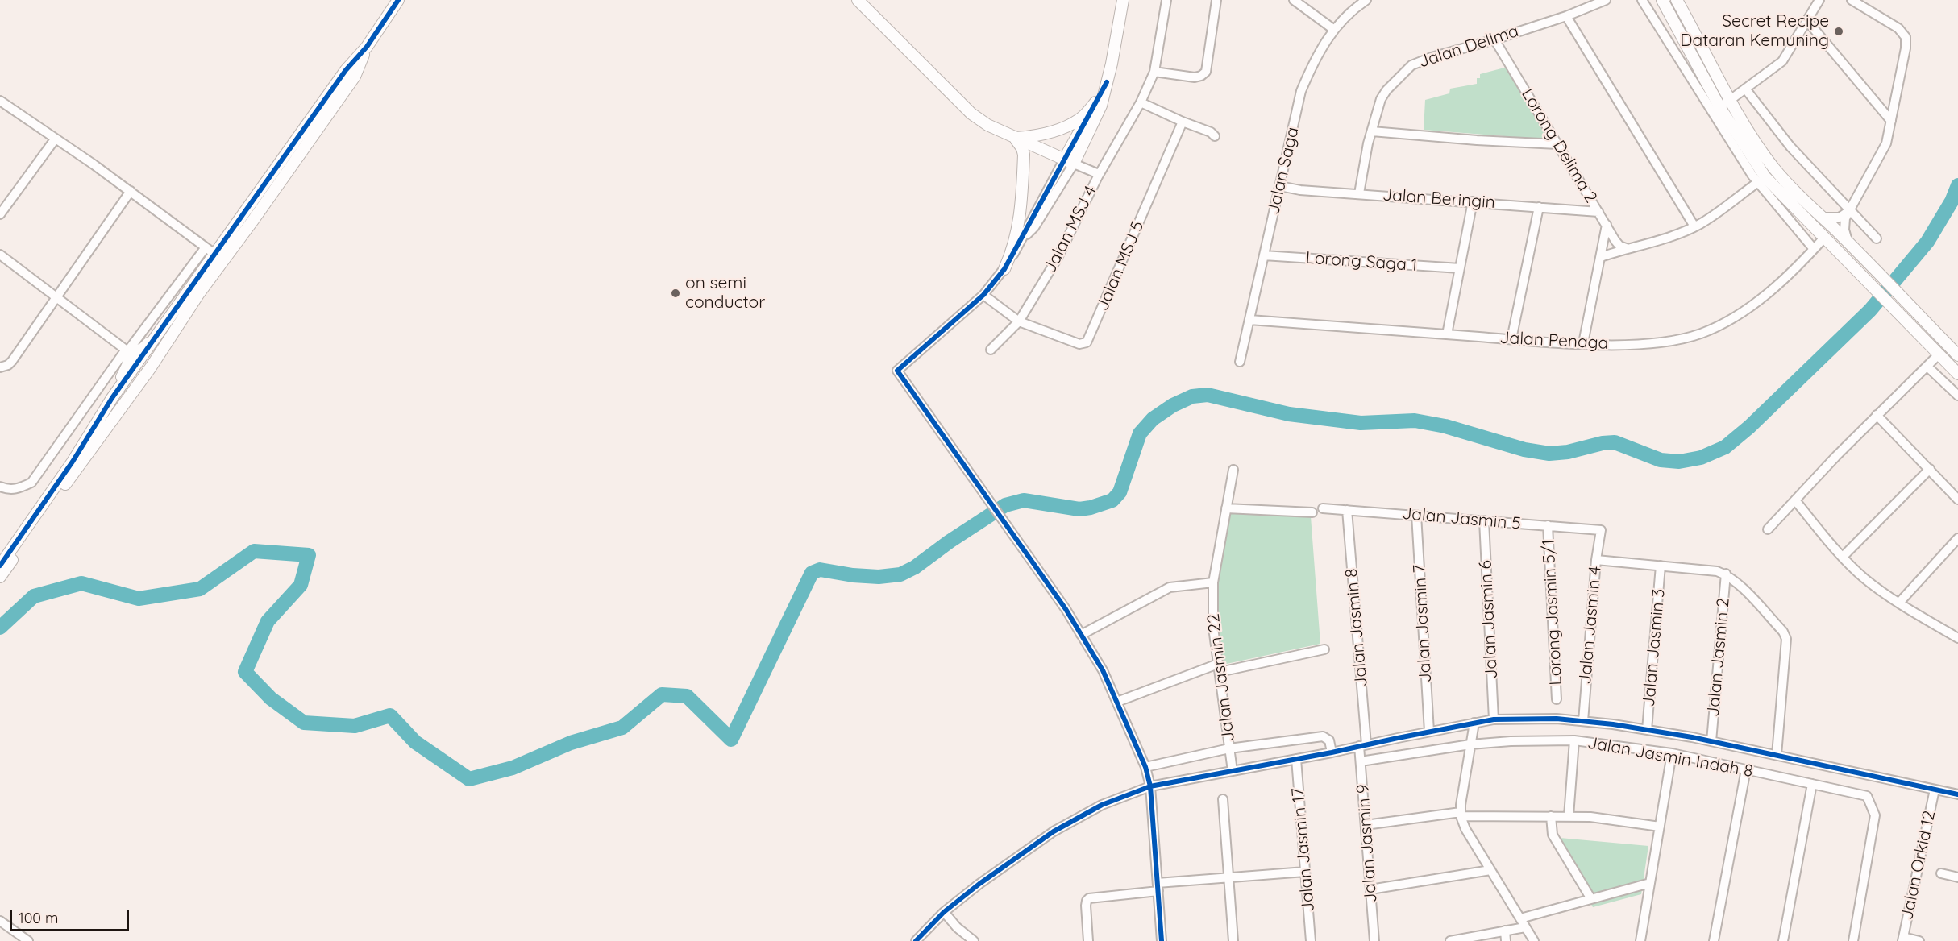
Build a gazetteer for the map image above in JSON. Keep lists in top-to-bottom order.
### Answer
{
  "streets": {
    "street": [
      "Jalan Delima",
      "Lorong Delima 2",
      "Jalan Saga",
      "Jalan Beringin",
      "Jalan MSJ 4",
      "Lorong Saga 1",
      "Jalan MSJ 5",
      "Jalan Penaga",
      "Jalan Jasmin 5",
      "Lorong Jasmin 5/1",
      "Jalan Jasmin 6",
      "Jalan Jasmin 7",
      "Jalan Jasmin 4",
      "Jalan Jasmin 8",
      "Jalan Jasmin 3",
      "Jalan Jasmin 2",
      "Jalan Jasmin 22",
      "Jalan Jasmin Indah 8",
      "Jalan Jasmin 9",
      "Jalan Jasmin 17",
      "Jalan Orkid 12"
    ]
  },
  "crossings": [
    ["Jalan Delima", "Lorong Delima 2"],
    ["Jalan Delima", "Jalan Beringin"],
    ["Lorong Delima 2", "Jalan Beringin"],
    ["Jalan Saga", "Jalan Beringin"],
    ["Jalan Saga", "Lorong Saga 1"],
    ["Jalan Saga", "Jalan Penaga"],
    ["Jalan MSJ 4", "Jalan MSJ 5"],
    ["Jalan Jasmin 5", "Lorong Jasmin 5/1"],
    ["Jalan Jasmin 5", "Jalan Jasmin 6"],
    ["Jalan Jasmin 5", "Jalan Jasmin 7"],
    ["Jalan Jasmin 5", "Jalan Jasmin 4"],
    ["Jalan Jasmin 5", "Jalan Jasmin 8"],
    ["Jalan Jasmin 8", "Jalan Jasmin 9"],
    ["Jalan Jasmin Indah 8", "Jalan Jasmin 9"]
  ],
  "places": ["Secret Recipe Dataran Kemuning", "on semi conductor"],
  "scale_bar": "100 m"
}
